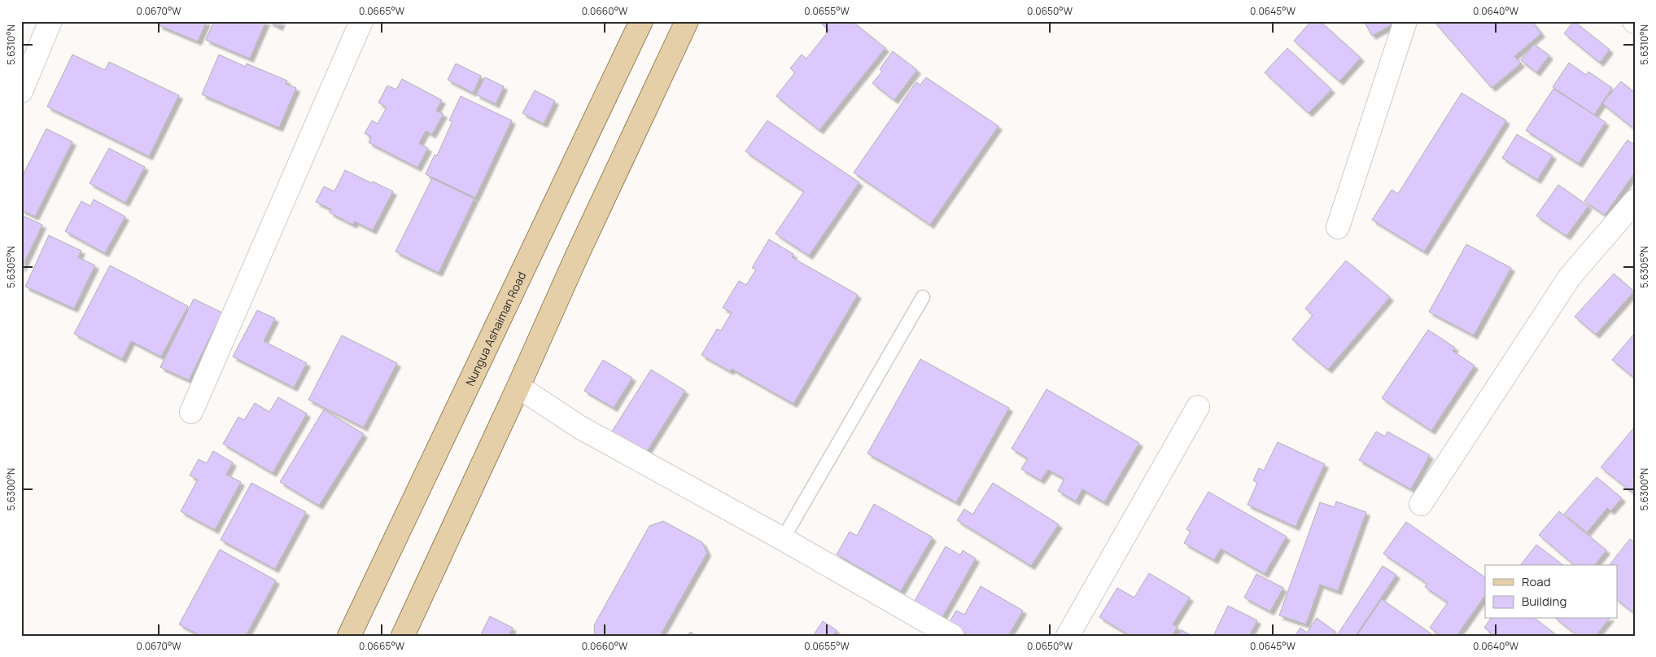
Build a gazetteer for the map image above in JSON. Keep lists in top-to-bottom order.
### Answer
{
  "streets": {
    "main road": ["Nungua Ashaiman Road"]
  },
  "legend": ["Road", "Building"],
  "coordinates": [
    "0.0670°W",
    "0.0665°W",
    "0.0660°W",
    "0.0655°W",
    "0.0650°W",
    "0.0645°W",
    "0.0640°W",
    "5.6310°N",
    "5.6305°N",
    "5.6300°N"
  ]
}
